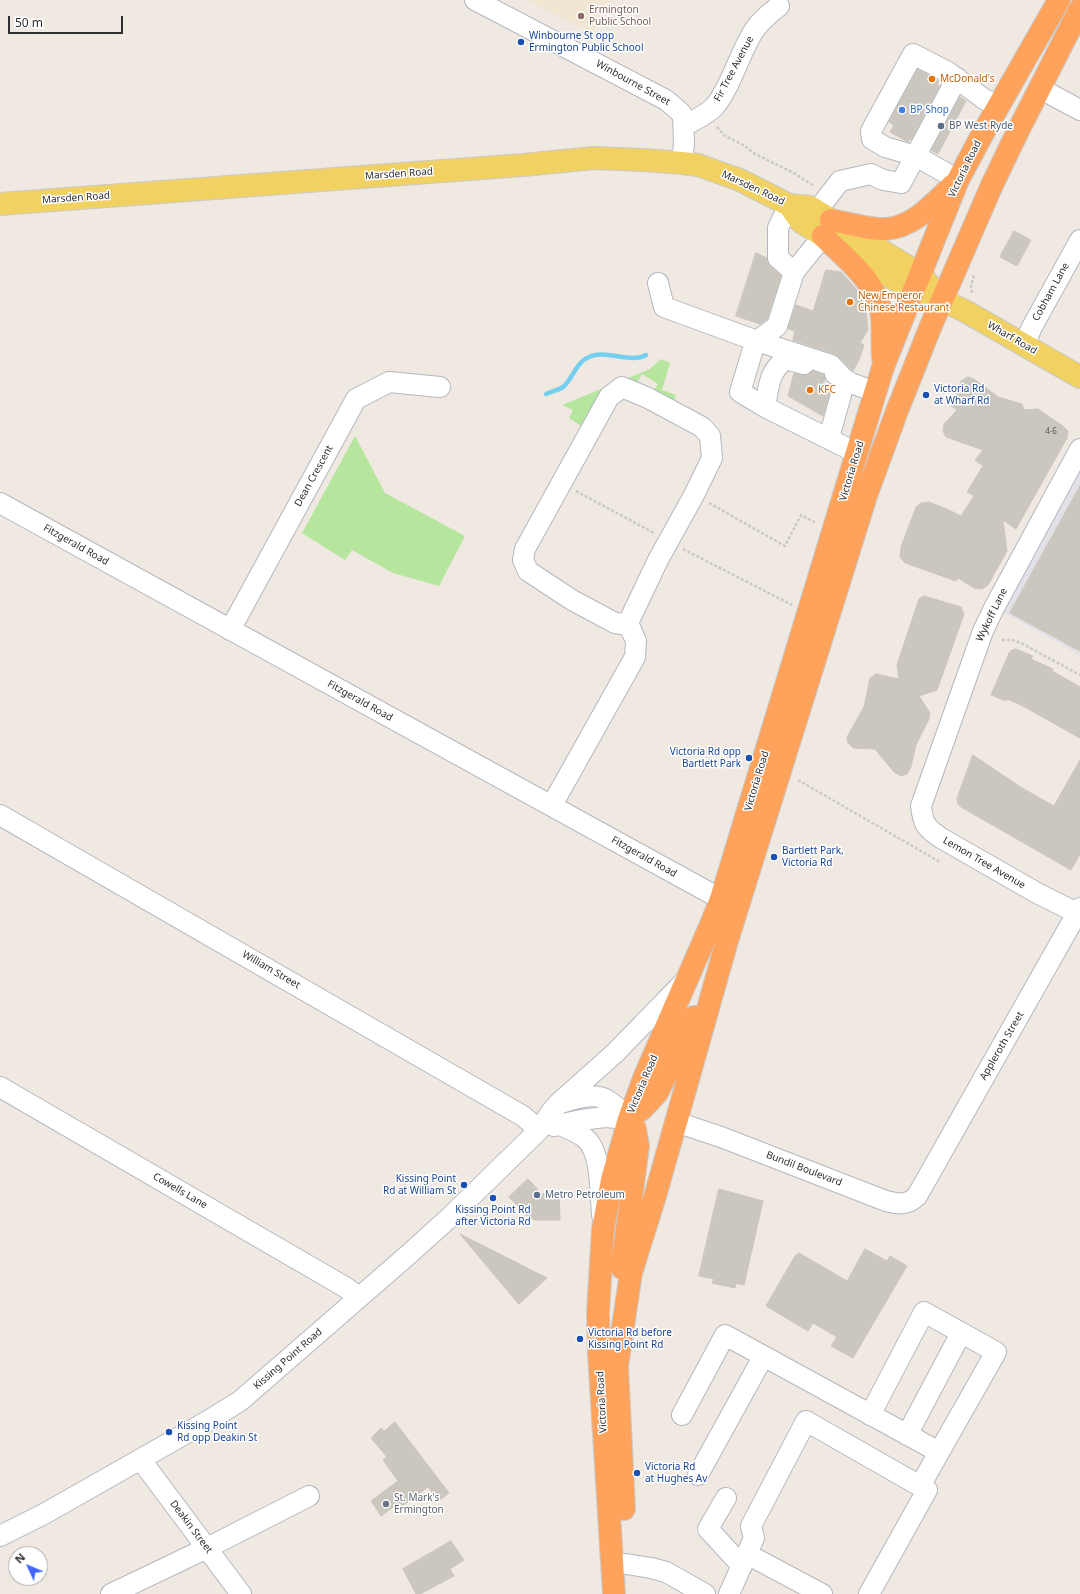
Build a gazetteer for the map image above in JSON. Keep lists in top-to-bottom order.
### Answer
{
  "streets": {
    "highway": ["Victoria Road"],
    "main road": ["Marsden Road", "Wharf Road"],
    "street": [
      "Fir Tree Avenue",
      "Winbourne Street",
      "Cobham Lane",
      "Dean Crescent",
      "Fitzgerald Road",
      "Wykoff Lane",
      "Lemon Tree Avenue",
      "William Street",
      "Appleroth Street",
      "Bundil Boulevard",
      "Cowells Lane",
      "Kissing Point Road",
      "Deakin Street"
    ]
  },
  "crossings": [
    ["Fir Tree Avenue", "Winbourne Street"],
    ["Winbourne Street", "Marsden Road"],
    ["Victoria Road", "Marsden Road"],
    ["Victoria Road", "Wharf Road"],
    ["Victoria Road", "Fitzgerald Road"],
    ["Victoria Road", "Bundil Boulevard"],
    ["Victoria Road", "Kissing Point Road"],
    ["Marsden Road", "Wharf Road"],
    ["Cobham Lane", "Wharf Road"],
    ["Dean Crescent", "Fitzgerald Road"],
    ["Wykoff Lane", "Lemon Tree Avenue"],
    ["Lemon Tree Avenue", "Appleroth Street"],
    ["William Street", "Kissing Point Road"],
    ["Appleroth Street", "Bundil Boulevard"],
    ["Cowells Lane", "Kissing Point Road"],
    ["Kissing Point Road", "Deakin Street"]
  ],
  "places": [
    "Ermington Public School",
    "Winbourne St opp Ermington Public School",
    "McDonald's",
    "BP Shop",
    "BP West Ryde",
    "New Emperor Chinese Restaurant",
    "KFC",
    "Victoria Rd at Wharf Rd",
    "Victoria Rd opp Bartlett Park",
    "Bartlett Park, Victoria Rd",
    "Kissing Point Rd at William St",
    "Metro Petroleum",
    "Kissing Point Rd after Victoria Rd",
    "Victoria Rd before Kissing Point Rd",
    "Kissing Point Rd opp Deakin St",
    "Victoria Rd at Hughes Av",
    "St. Mark's Ermington"
  ],
  "house_numbers": ["4-6"],
  "scale_bar": "50 m",
  "north": "top left"
}
